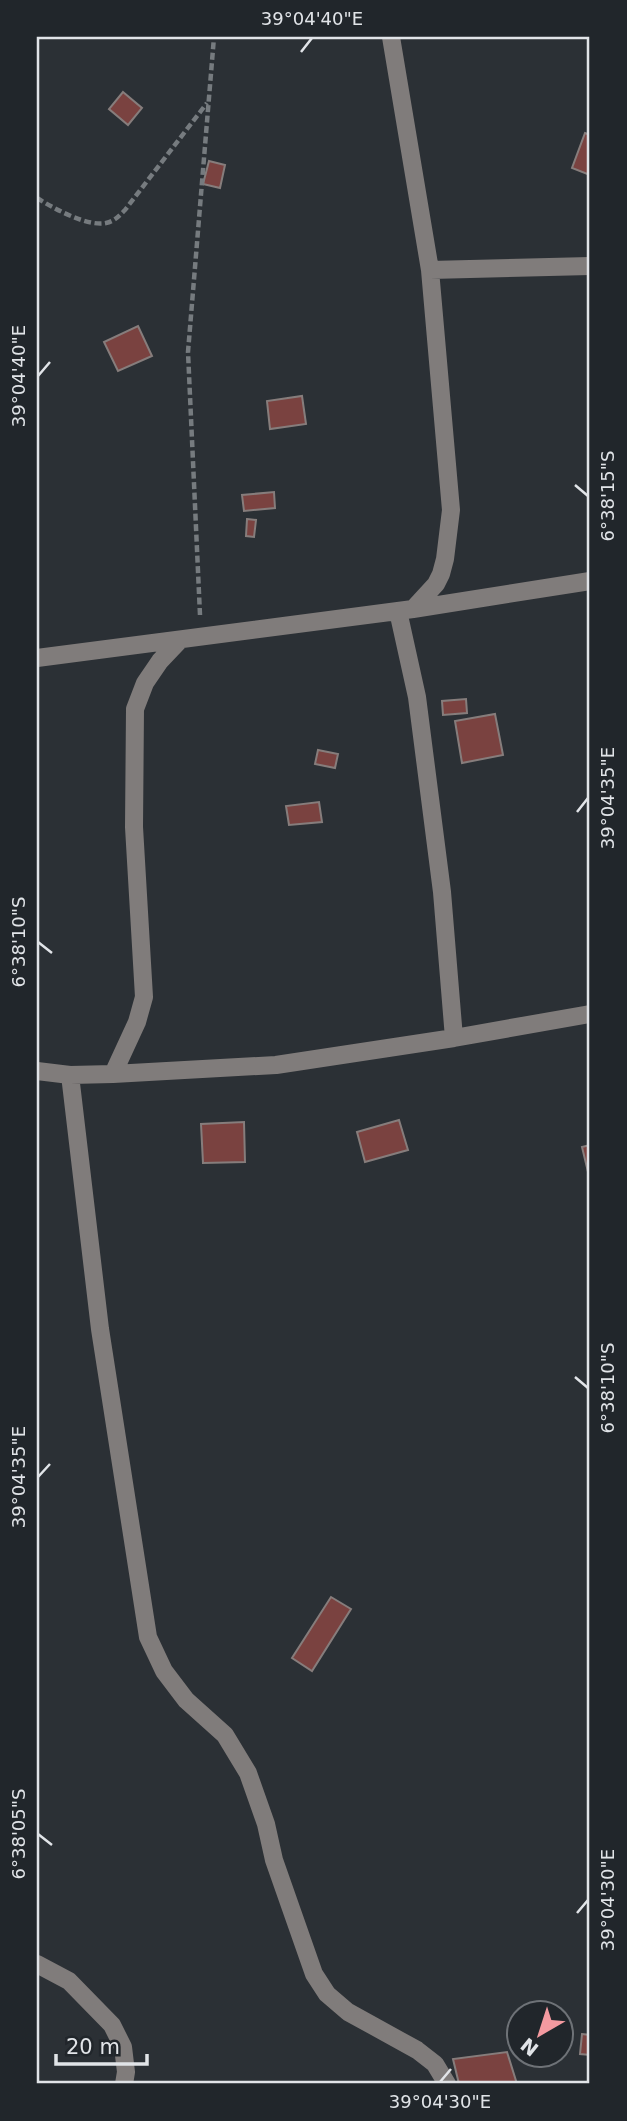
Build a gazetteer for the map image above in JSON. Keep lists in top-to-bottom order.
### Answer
{
  "scale_bar": "20 m",
  "north": "bottom left",
  "coordinates": [
    "39°04'40\"E",
    "6°38'15\"S",
    "39°04'35\"E",
    "6°38'10\"S",
    "6°38'05\"S",
    "39°04'30\"E"
  ]
}
